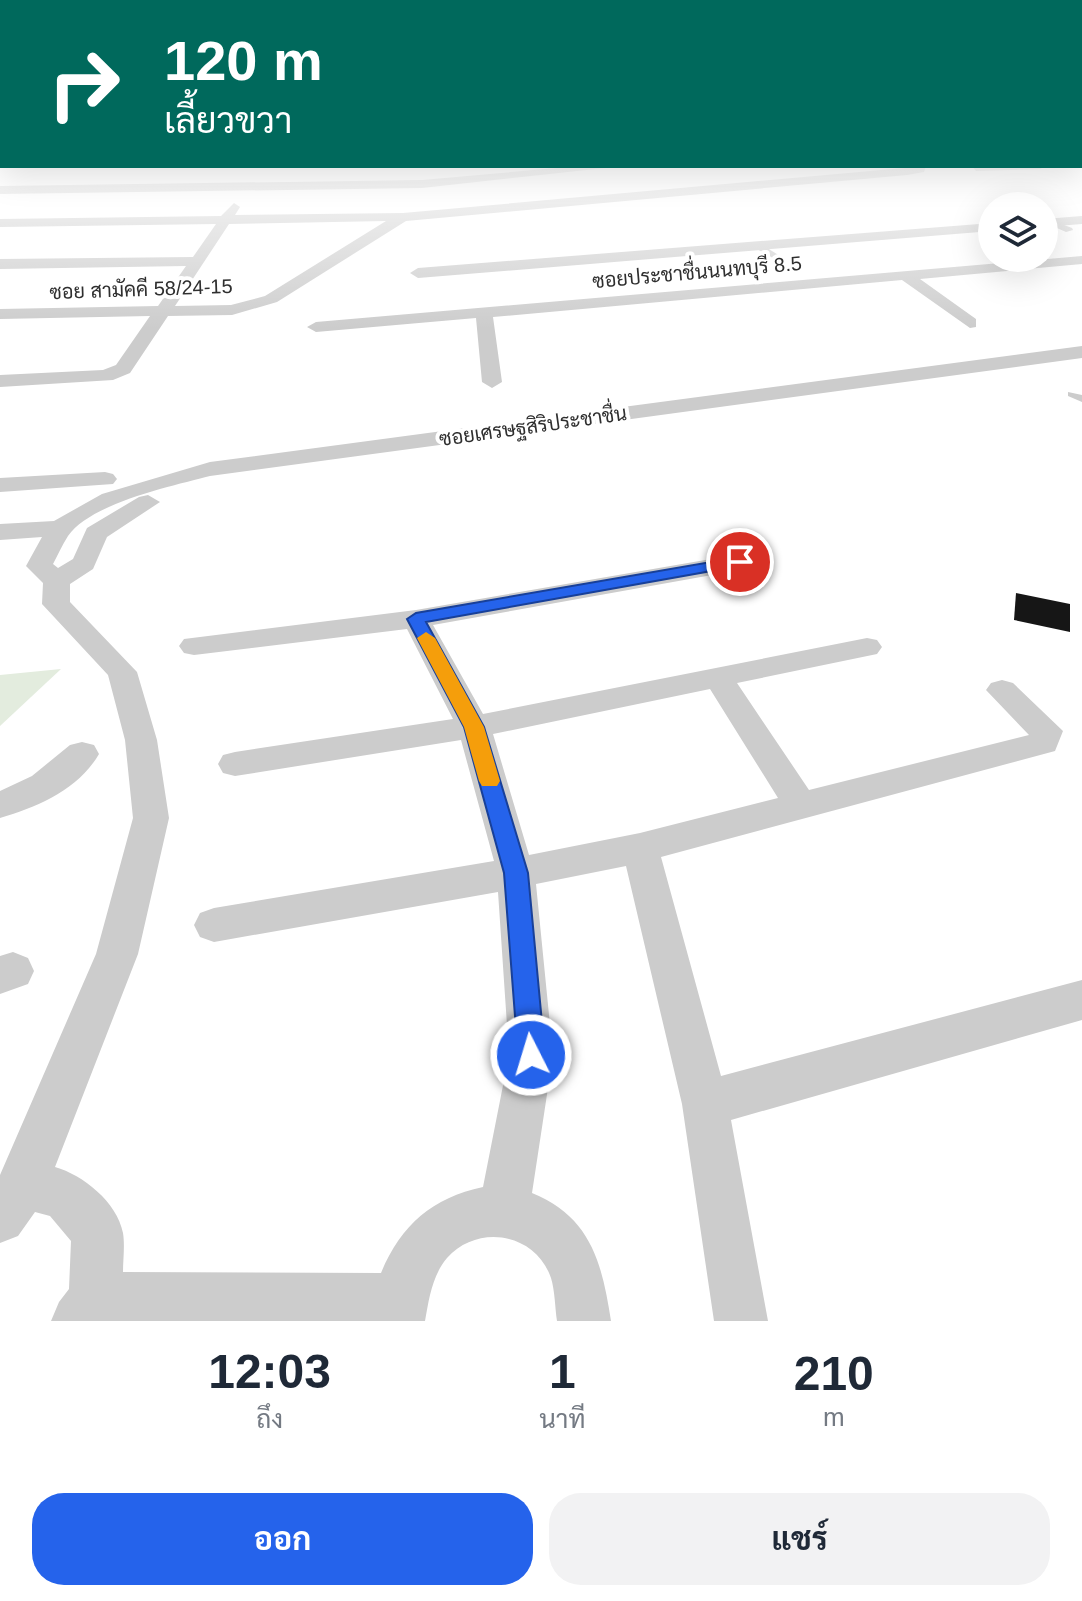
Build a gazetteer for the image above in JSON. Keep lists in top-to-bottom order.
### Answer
{
  "streets": {
    "street": ["ซอยประชาชื่นนนทบุรี 8.5", "ซอย สามัคคี 58/24-15", "ซอยเศรษฐสิริประชาชื่น"]
  },
  "page": {
    "turn": ["120 m", "เลี้ยวขวา"],
    "eta": [
      "12:03",
      "ถึง",
      "1",
      "นาที",
      "210",
      "m"
    ],
    "buttons": ["ออก", "แชร์"]
  }
}
